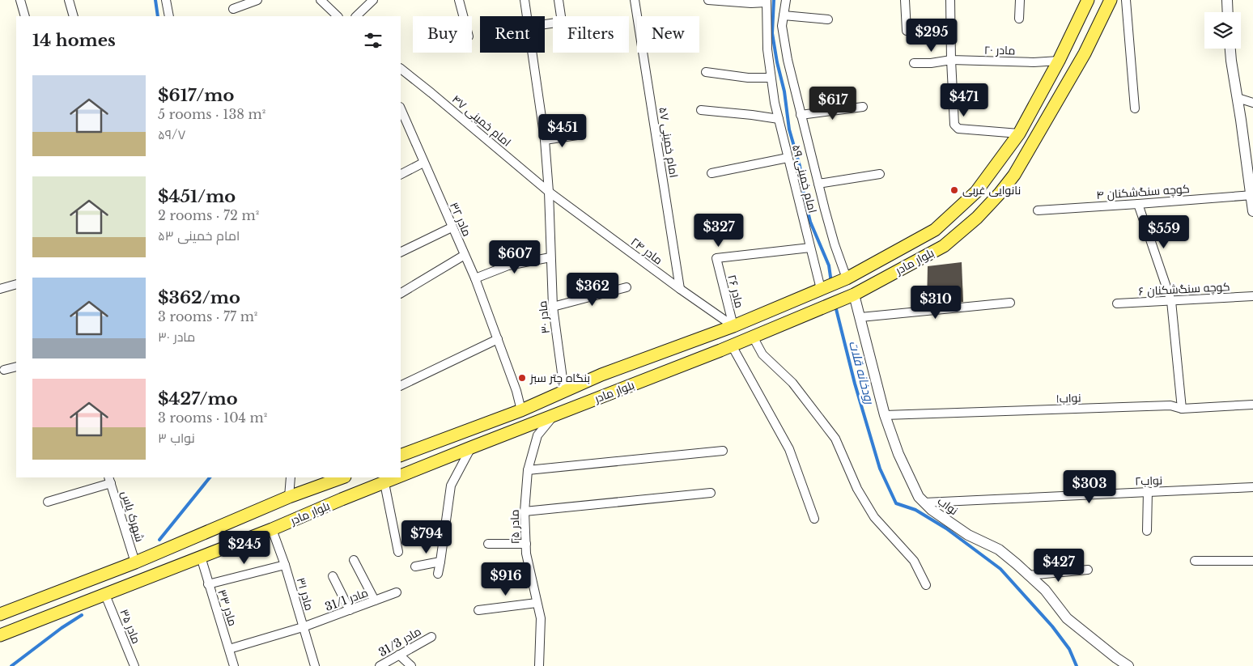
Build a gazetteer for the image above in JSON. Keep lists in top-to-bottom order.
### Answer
{
  "streets": {
    "main road": ["بلوار مادر"],
    "street": [
      "مادر ۲۰",
      "امام خمینی ۴۷",
      "امام خمینی ۵۷",
      "امام خمینی ۵۹",
      "کوچه سنگ‌شکنان ۴",
      "مادر ۳۲",
      "مادر ۲۴",
      "کوچه سنگ‌شکنان ۶",
      "مادر ۲۶",
      "مادر ۳۰",
      "نواب۱",
      "نواب۲",
      "نواب",
      "شهرک یاس",
      "مادر ۲۵",
      "مادر ۳۱",
      "مادر 31/1",
      "مادر ۳۳",
      "مادر ۳۵",
      "مادر 31/3"
    ]
  },
  "crossings": [
    ["مادر ۲۰", "بلوار مادر"],
    ["امام خمینی ۴۷", "مادر ۲۴"],
    ["امام خمینی ۴۷", "مادر ۳۰"],
    ["امام خمینی ۵۷", "مادر ۲۴"],
    ["امام خمینی ۵۹", "بلوار مادر"],
    ["امام خمینی ۵۹", "مادر ۲۶"],
    ["مادر ۳۲", "بلوار مادر"],
    ["مادر ۲۴", "بلوار مادر"],
    ["مادر ۲۴", "مادر ۲۶"],
    ["مادر ۲۴", "مادر ۳۰"],
    ["بلوار مادر", "مادر ۲۶"],
    ["بلوار مادر", "مادر ۳۰"],
    ["بلوار مادر", "نواب"],
    ["بلوار مادر", "شهرک یاس"],
    ["بلوار مادر", "مادر ۲۵"],
    ["بلوار مادر", "مادر ۳۱"],
    ["بلوار مادر", "مادر ۳۳"],
    ["بلوار مادر", "مادر ۳۵"],
    ["نواب۱", "نواب"],
    ["نواب۲", "نواب"],
    ["مادر ۳۱", "مادر 31/1"],
    ["مادر 31/1", "مادر ۳۳"]
  ],
  "water": ["رودخانه قلات"],
  "places": ["نانوایی غربی", "بنگاه چتر سبز"],
  "page": {
    "chip": [
      "Buy",
      "Rent",
      "Filters",
      "New"
    ],
    "heading": "14 homes",
    "price": [
      "$295",
      "$471",
      "$617",
      "$451",
      "$327",
      "$559",
      "$607",
      "$362",
      "$310",
      "$303",
      "$794",
      "$245",
      "$427",
      "$916"
    ],
    "list": [
      {
        "name": "$617/mo",
        "note": "5 rooms · 138 m² · ۵۹/۷"
      },
      {
        "name": "$451/mo",
        "note": "2 rooms · 72 m² · امام خمینی ۵۳"
      },
      {
        "name": "$362/mo",
        "note": "3 rooms · 77 m² · مادر ۳۰"
      },
      {
        "name": "$427/mo",
        "note": "3 rooms · 104 m² · نواب ۳"
      }
    ]
  }
}
